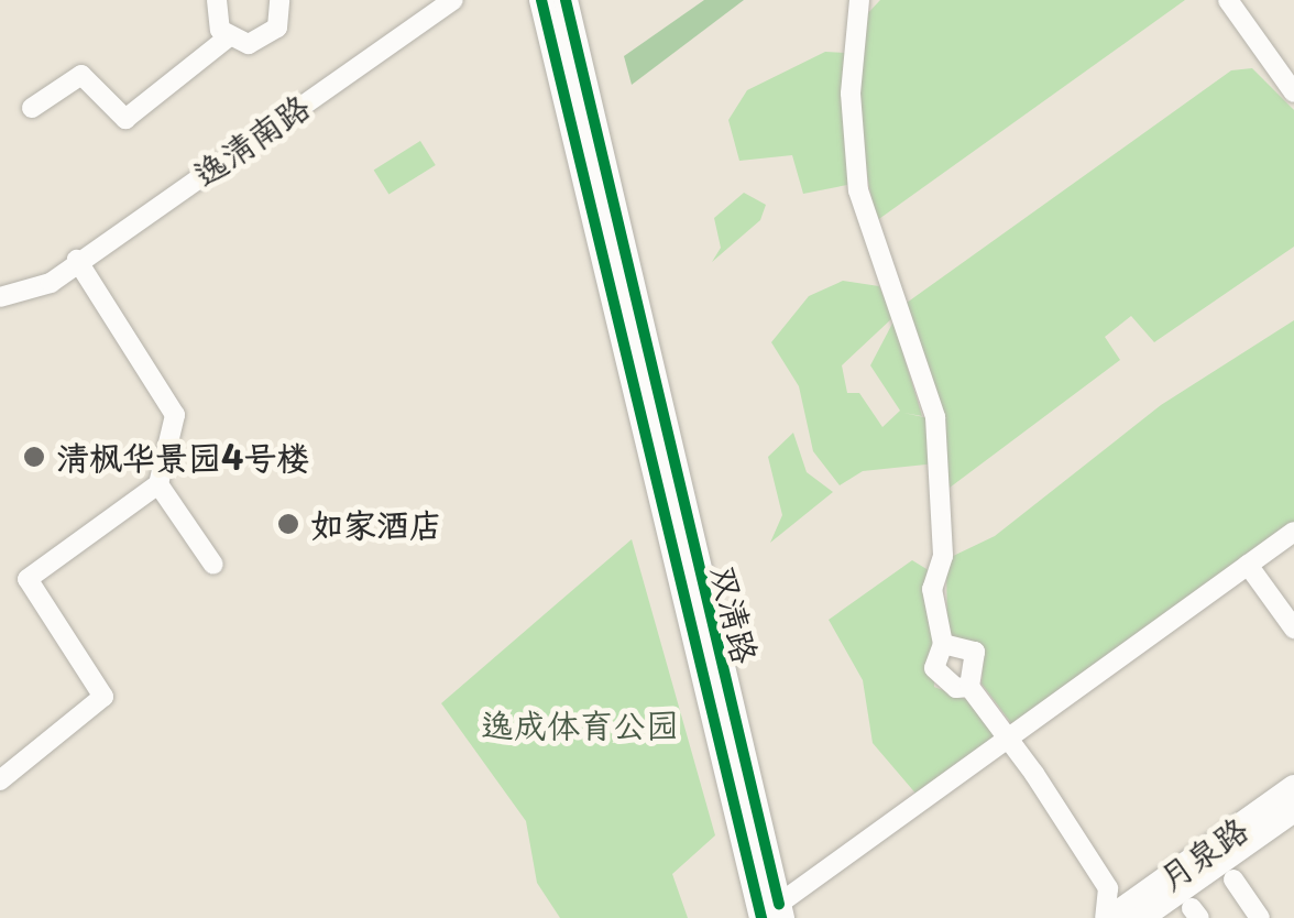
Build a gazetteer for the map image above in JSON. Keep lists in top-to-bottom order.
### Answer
{
  "streets": {
    "main road": ["双清路", "月泉路"],
    "street": ["逸清南路"]
  },
  "parks": ["逸成体育公园"],
  "places": ["清枫华景园4号楼", "如家酒店"]
}
